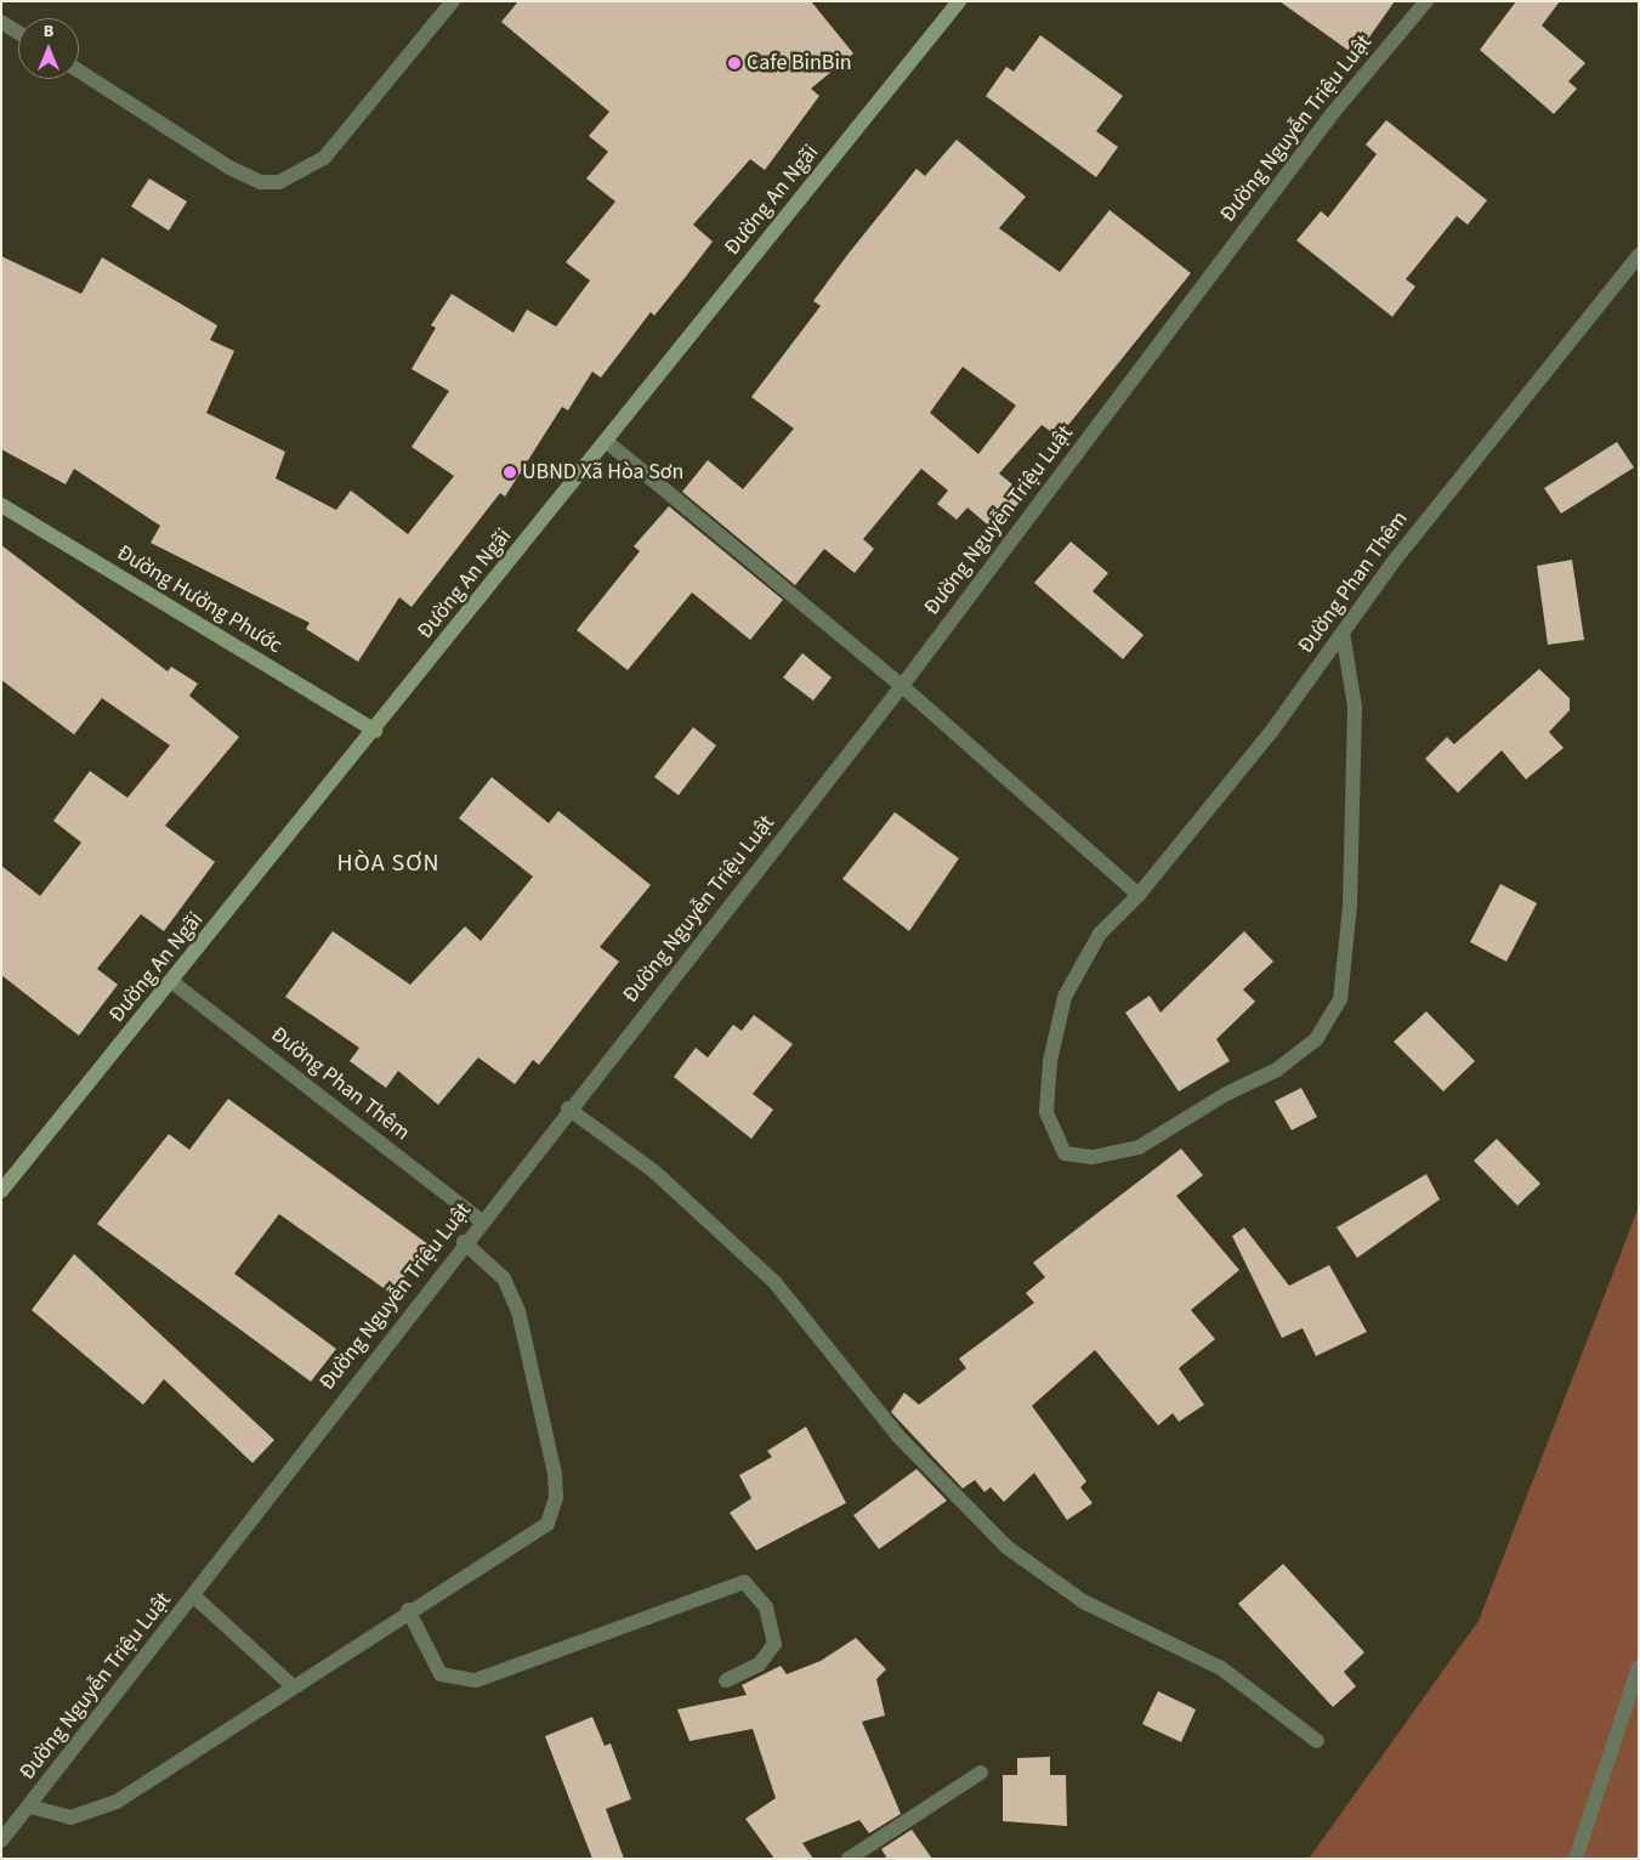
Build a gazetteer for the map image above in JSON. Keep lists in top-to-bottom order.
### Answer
{
  "streets": {
    "main road": ["Đường An Ngãi", "Đường Hưởng Phước"],
    "street": ["Đường Nguyễn Triệu Luật", "Đường Phan Thêm"]
  },
  "crossings": [
    ["Đường Nguyễn Triệu Luật", "Đường Phan Thêm"],
    ["Đường An Ngãi", "Đường Phan Thêm"],
    ["Đường An Ngãi", "Đường Hưởng Phước"]
  ],
  "districts": ["HÒA SƠN"],
  "places": ["Cafe BinBin", "UBND Xã Hòa Sơn"],
  "north": "top"
}
